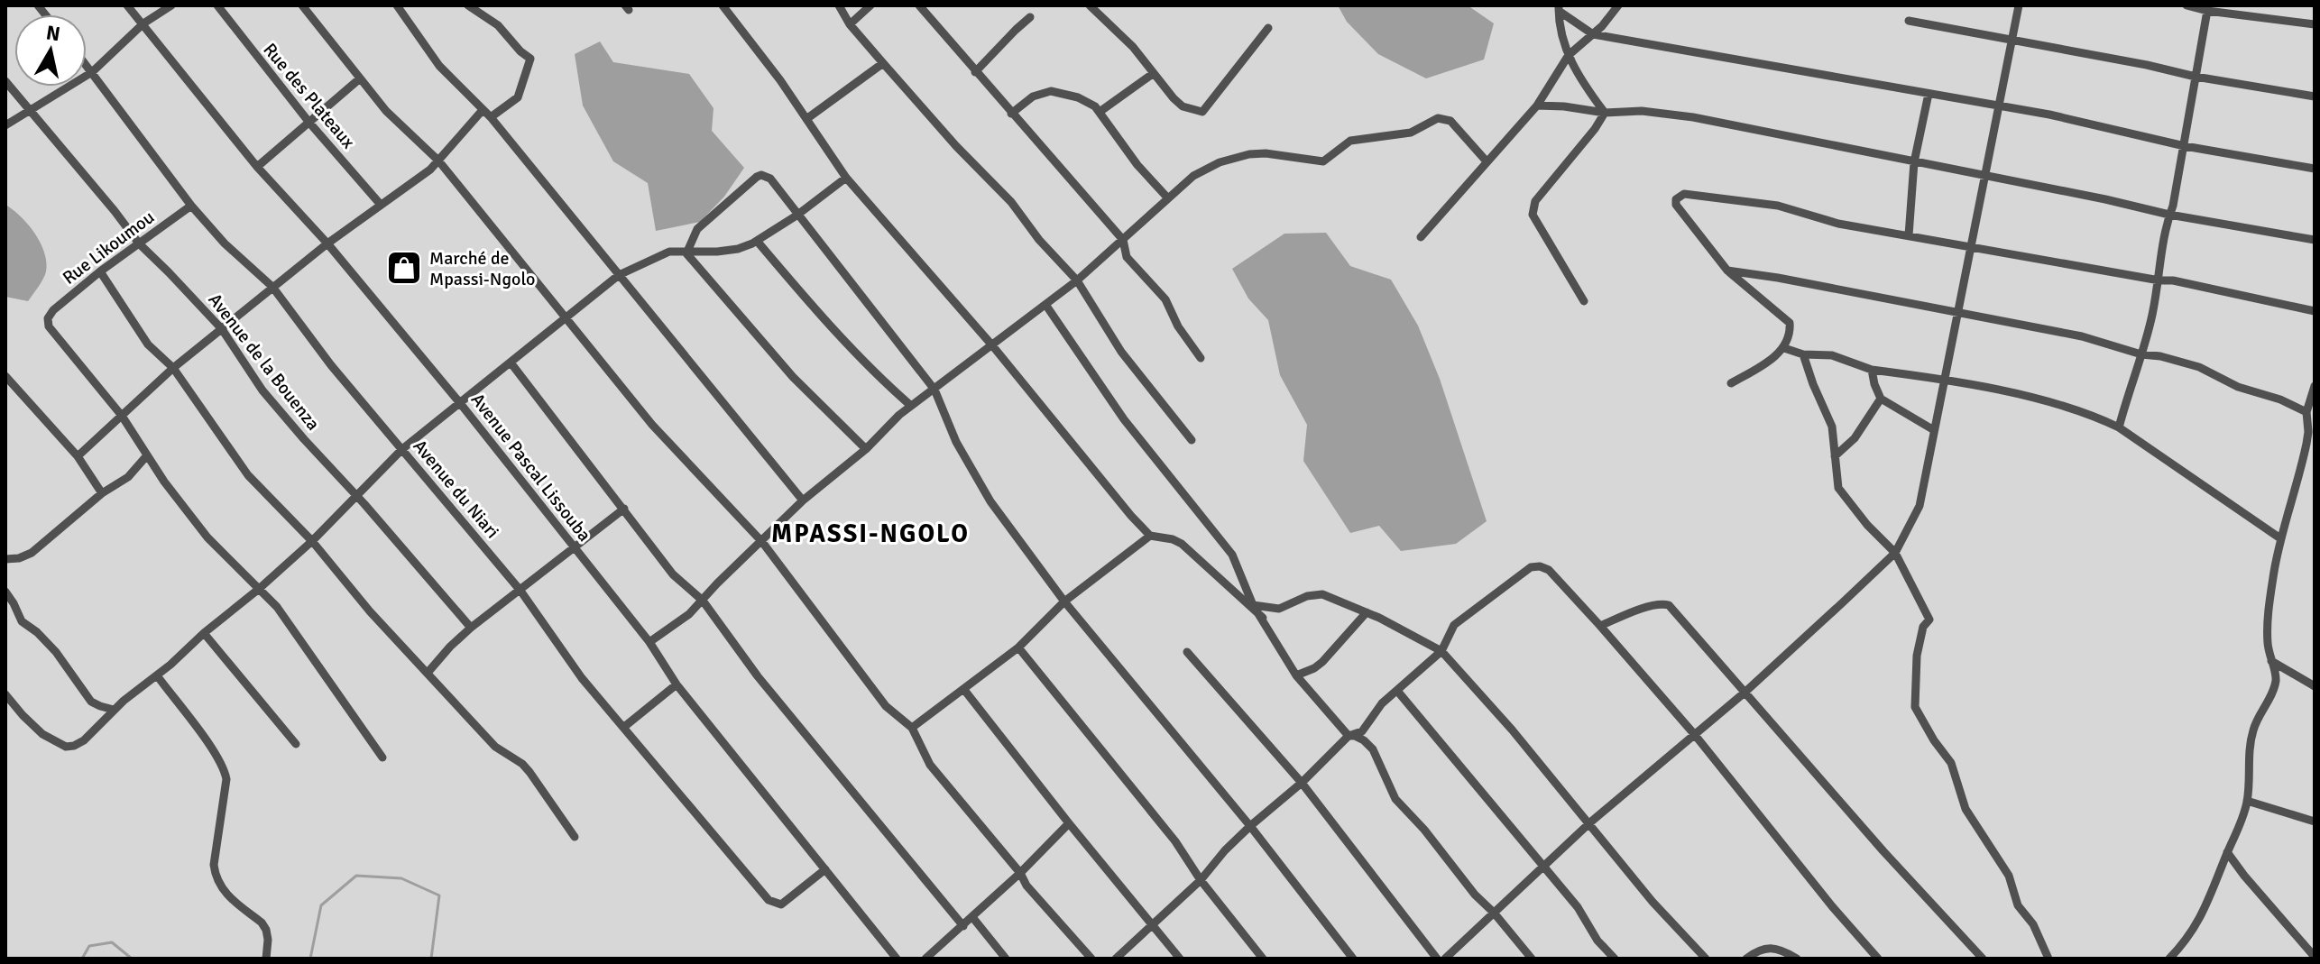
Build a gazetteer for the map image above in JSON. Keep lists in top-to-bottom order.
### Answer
{
  "streets": {
    "street": [
      "Rue des Plateaux",
      "Rue Likoumou",
      "Avenue de la Bouenza",
      "Avenue Pascal Lissouba",
      "Avenue du Niari"
    ]
  },
  "crossings": [
    ["Rue Likoumou", "Avenue de la Bouenza"],
    ["Rue Likoumou", "Avenue du Niari"],
    ["Avenue Pascal Lissouba", "Avenue du Niari"]
  ],
  "districts": ["MPASSI-NGOLO"],
  "places": {
    "shop": ["Marché de Mpassi-Ngolo"]
  },
  "north": "top"
}
